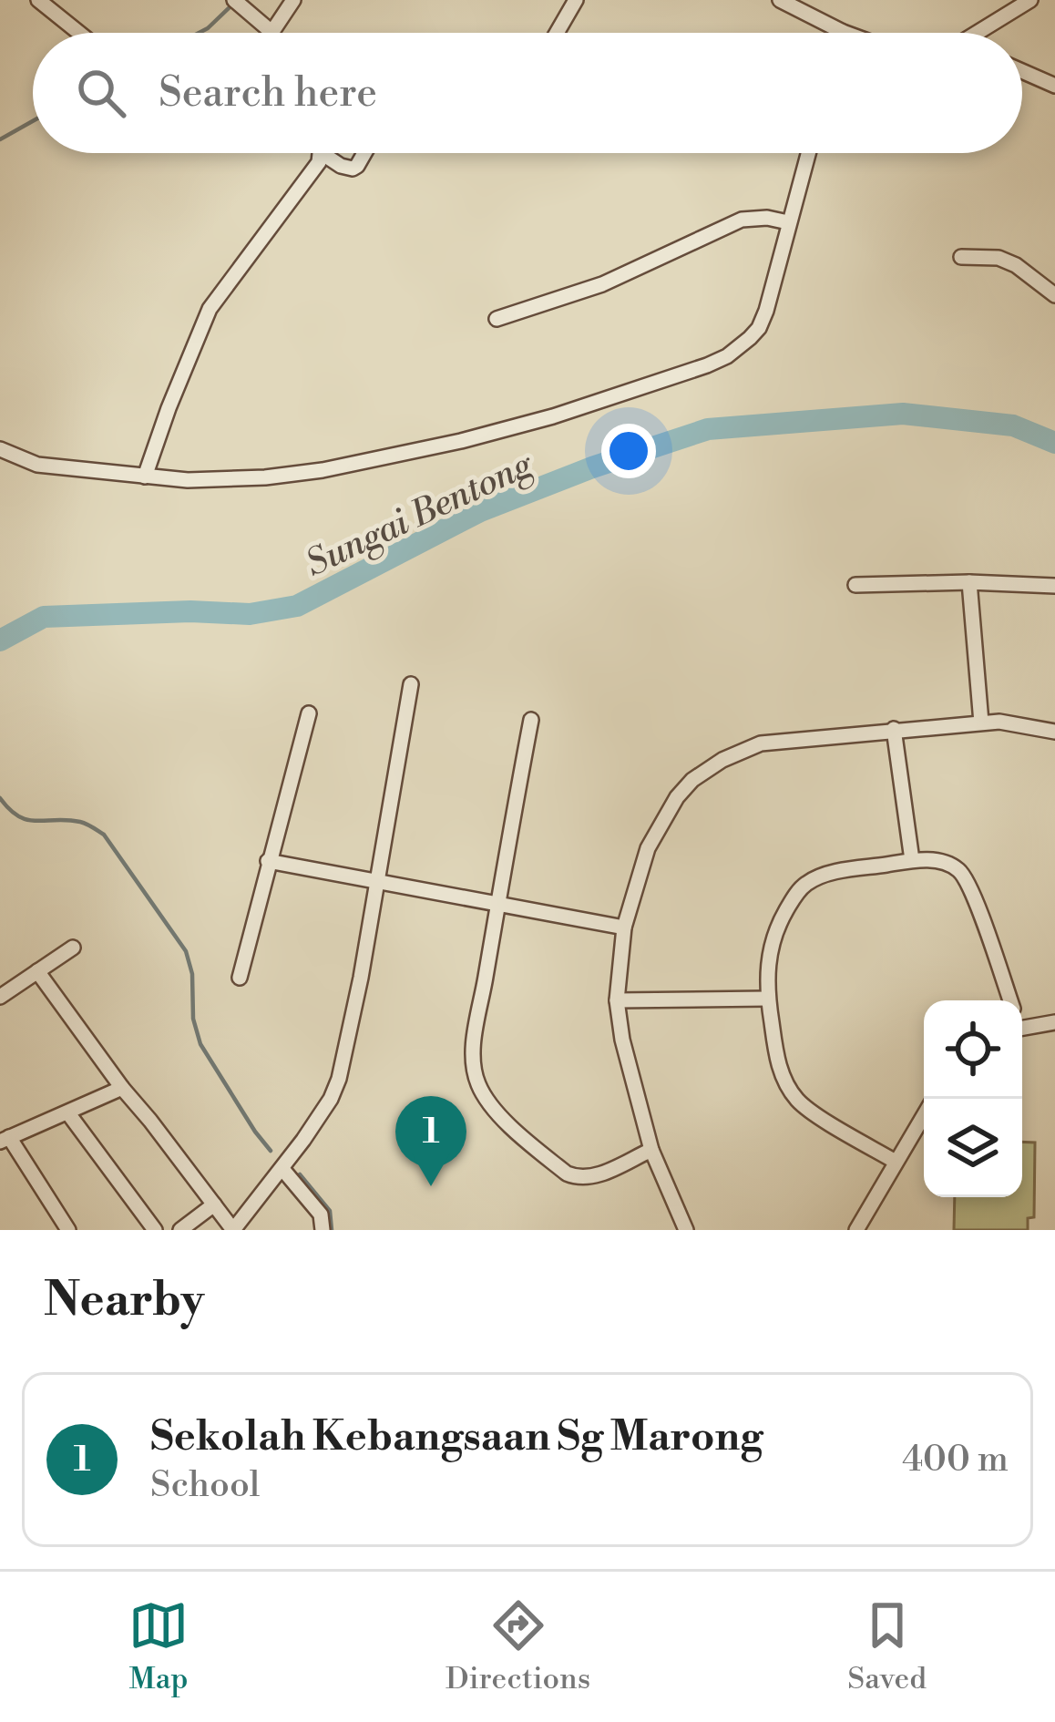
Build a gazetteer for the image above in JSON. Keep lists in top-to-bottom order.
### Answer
{
  "water": ["Sungai Bentong"],
  "page": {
    "search": "Search here",
    "pins": "1",
    "heading": "Nearby",
    "list": [
      {
        "mark": "1",
        "name": "Sekolah Kebangsaan Sg Marong",
        "note": "School",
        "value": "400 m"
      }
    ],
    "nav": ["Map", "Directions", "Saved"]
  }
}
